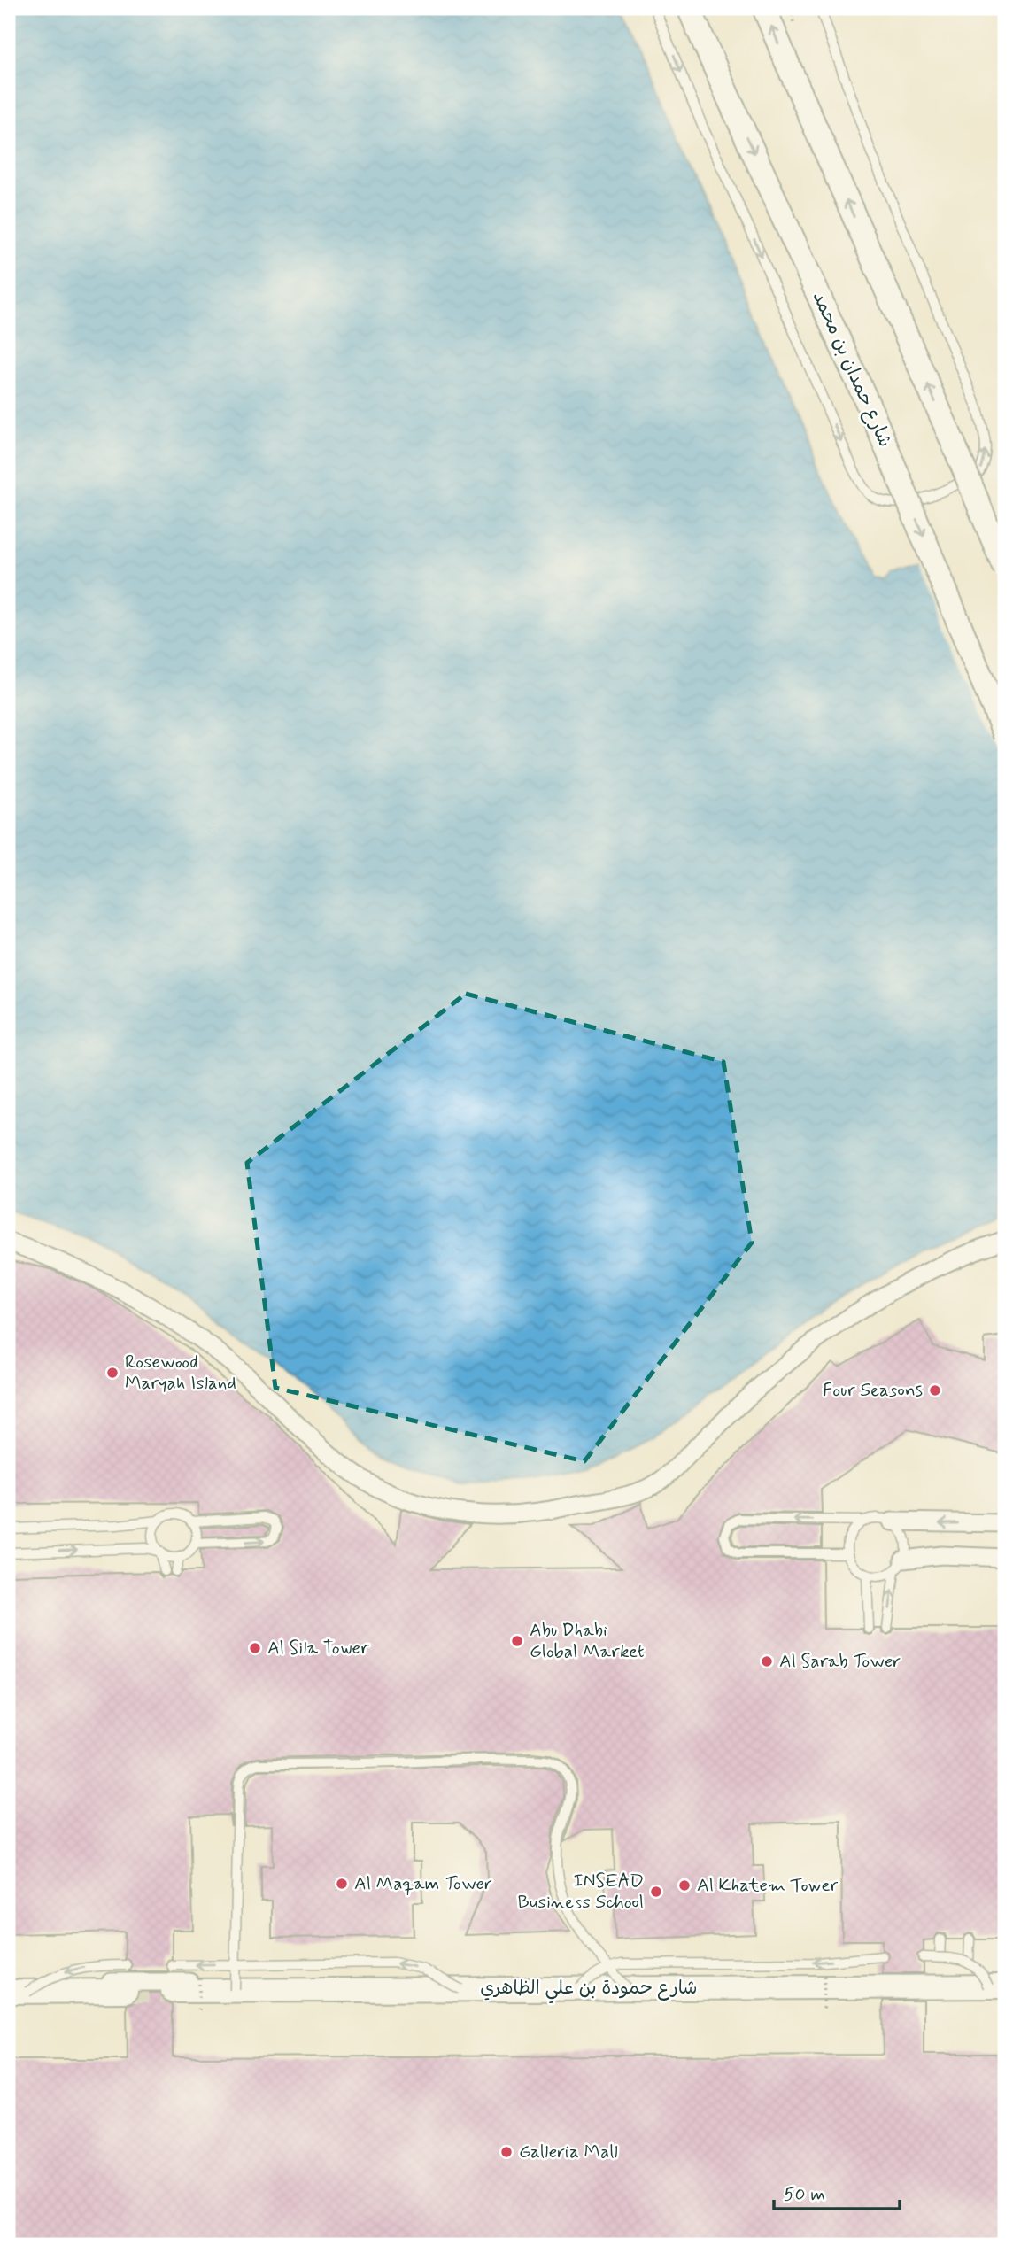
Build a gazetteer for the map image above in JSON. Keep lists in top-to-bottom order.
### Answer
{
  "streets": {
    "main road": ["شارع حمدان بن محمد", "شارع حمودة بن علي الظاهري"]
  },
  "places": [
    "Rosewood Maryah Island",
    "Four Seasons",
    "Abu Dhabi Global Market",
    "Al Sila Tower",
    "Al Sarab Tower",
    "Al Maqam Tower",
    "Al Khatem Tower",
    "INSEAD Business School",
    "Galleria Mall"
  ],
  "scale_bar": "50 m"
}
